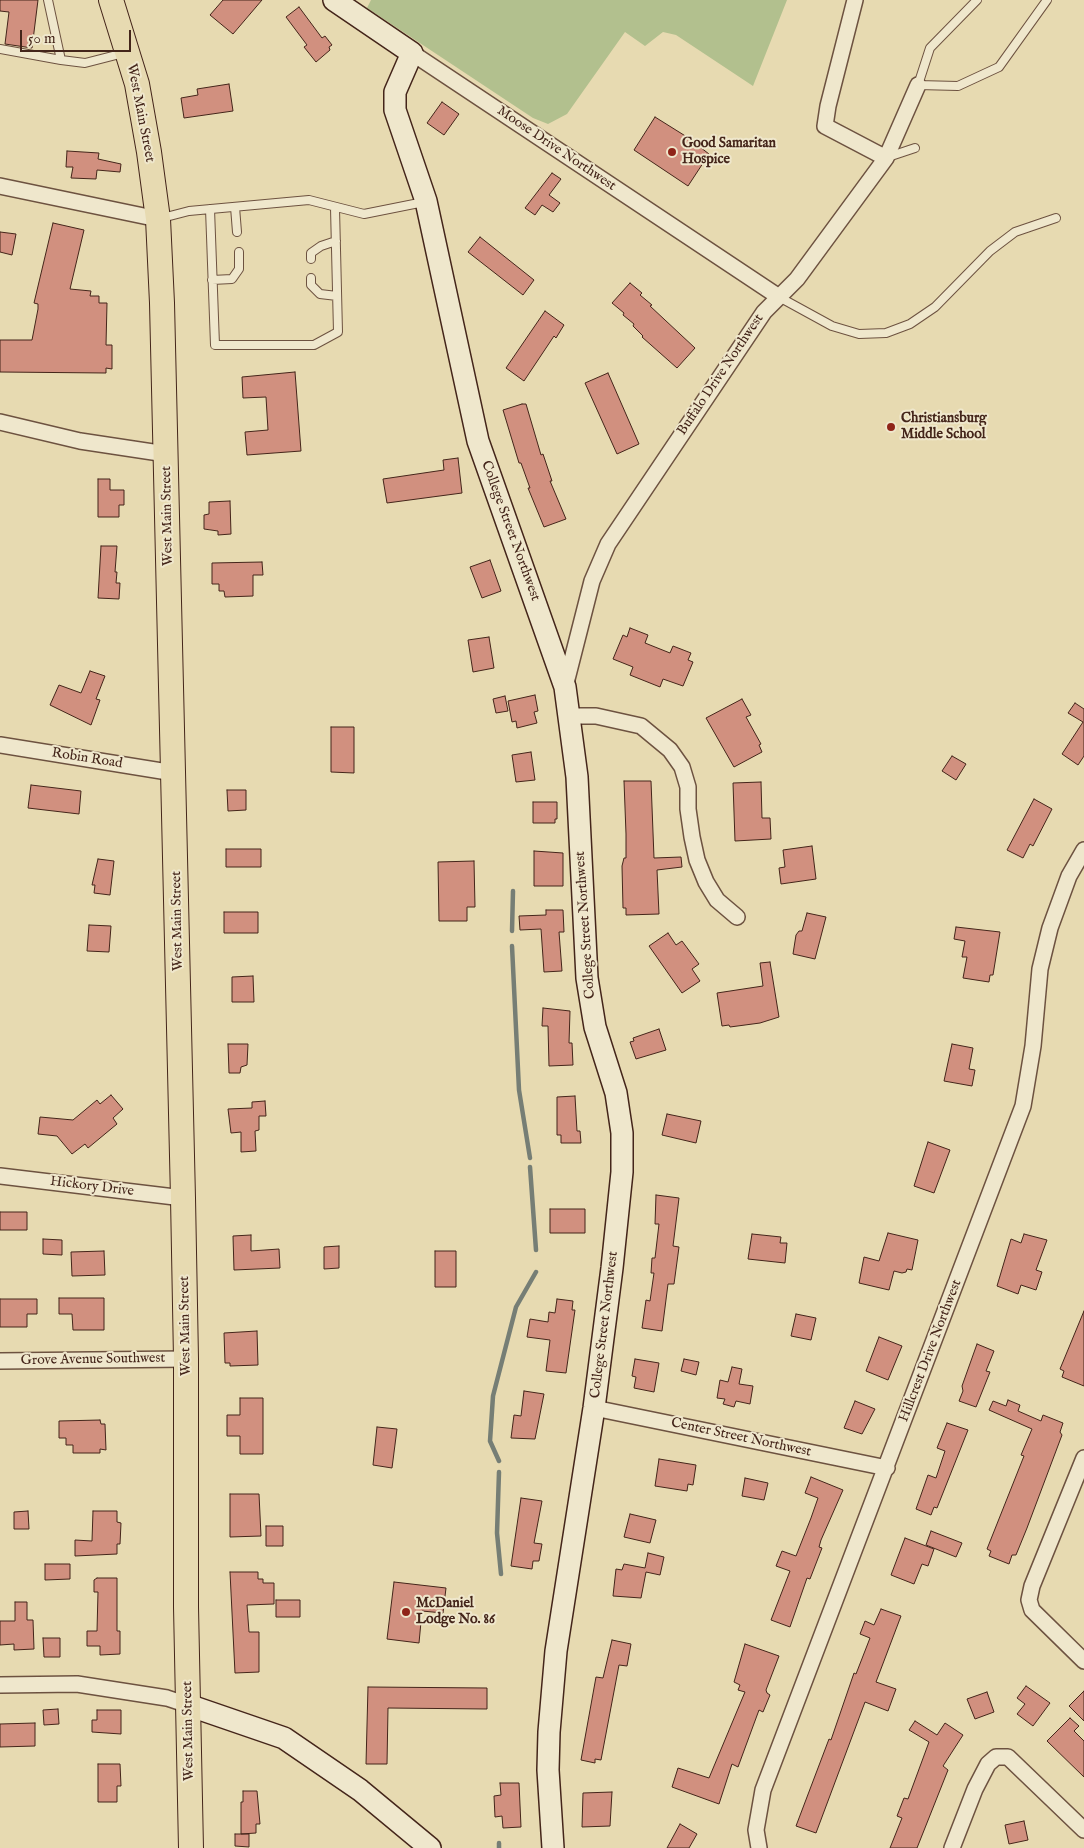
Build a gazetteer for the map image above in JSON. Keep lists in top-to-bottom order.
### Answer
{
  "streets": {
    "main road": ["West Main Street"],
    "street": [
      "Moose Drive Northwest",
      "Buffalo Drive Northwest",
      "College Street Northwest",
      "Robin Road",
      "Hickory Drive",
      "Hillcrest Drive Northwest",
      "Grove Avenue Southwest",
      "Center Street Northwest"
    ]
  },
  "crossings": [
    ["West Main Street", "Robin Road"],
    ["West Main Street", "Hickory Drive"],
    ["West Main Street", "Grove Avenue Southwest"],
    ["Moose Drive Northwest", "Buffalo Drive Northwest"],
    ["Moose Drive Northwest", "College Street Northwest"],
    ["Buffalo Drive Northwest", "College Street Northwest"],
    ["College Street Northwest", "Center Street Northwest"],
    ["Hillcrest Drive Northwest", "Center Street Northwest"]
  ],
  "places": ["Good Samaritan Hospice", "Christiansburg Middle School", "McDaniel Lodge No. 86"],
  "scale_bar": "50 m"
}
